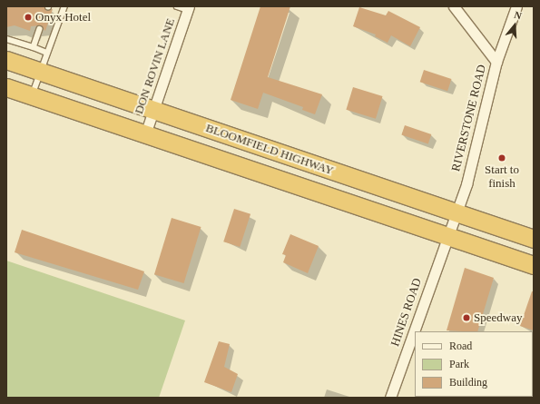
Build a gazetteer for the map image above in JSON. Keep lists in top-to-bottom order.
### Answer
{
  "streets": {
    "highway": ["BLOOMFIELD HIGHWAY"],
    "street": ["DON ROVIN LANE", "RIVERSTONE ROAD", "HINES ROAD"]
  },
  "crossings": [
    ["DON ROVIN LANE", "BLOOMFIELD HIGHWAY"],
    ["RIVERSTONE ROAD", "BLOOMFIELD HIGHWAY"],
    ["RIVERSTONE ROAD", "HINES ROAD"],
    ["BLOOMFIELD HIGHWAY", "HINES ROAD"]
  ],
  "places": ["Onyx Hotel", "Start to finish", "Speedway"],
  "legend": ["Road", "Park", "Building"],
  "north": "top"
}
